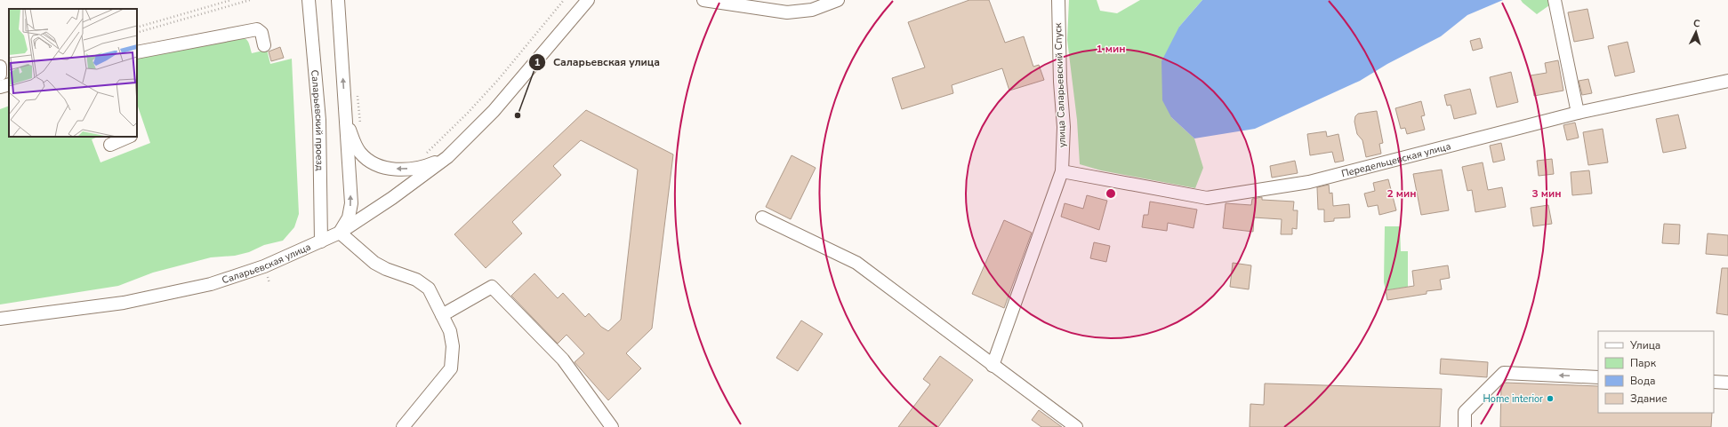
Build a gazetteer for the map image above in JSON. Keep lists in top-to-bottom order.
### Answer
{
  "streets": {
    "street": [
      "улица Саларьевский Спуск",
      "Саларьевский проезд",
      "Передельцевская улица",
      "Саларьевская улица"
    ]
  },
  "crossings": [
    ["улица Саларьевский Спуск", "Передельцевская улица"],
    ["Саларьевский проезд", "Саларьевская улица"]
  ],
  "places": ["Саларьевская улица", "Home interior"],
  "legend": [
    "Улица",
    "Парк",
    "Вода",
    "Здание"
  ],
  "north": "top",
  "rings": ["1 мин", "2 мин", "3 мин"]
}
